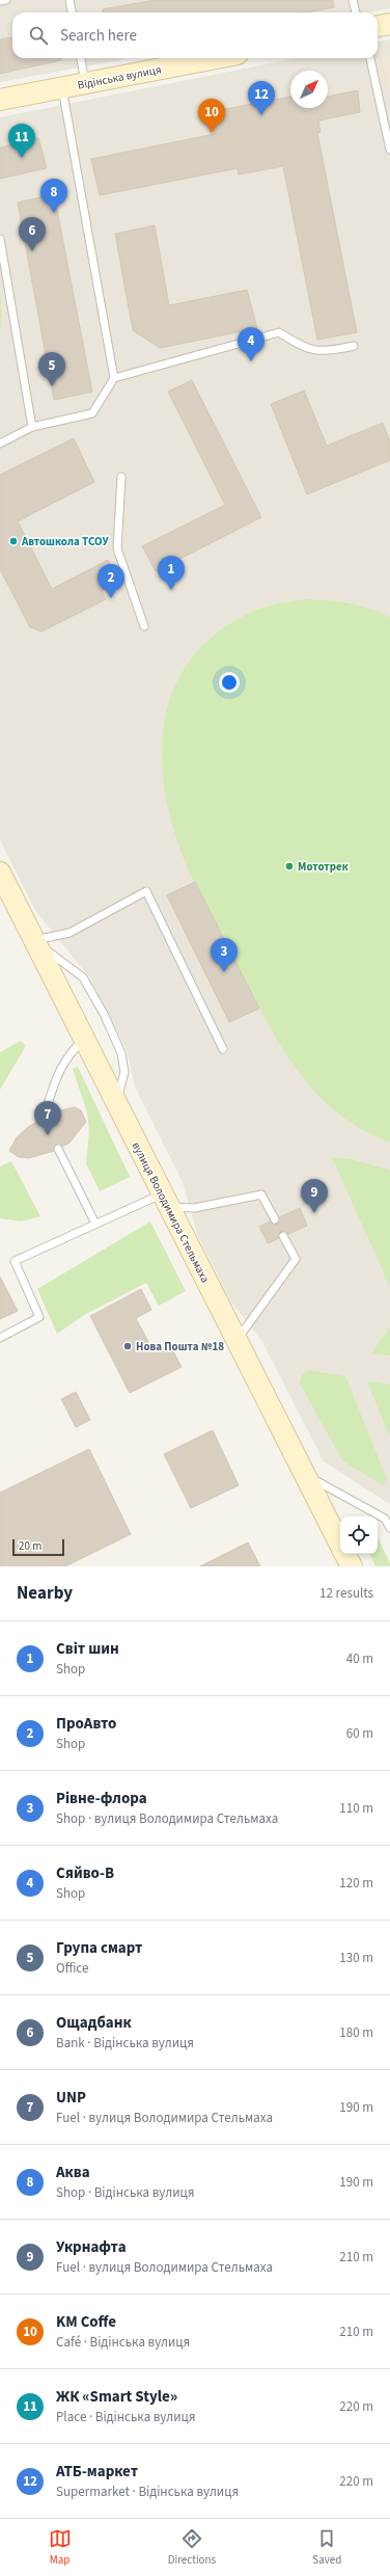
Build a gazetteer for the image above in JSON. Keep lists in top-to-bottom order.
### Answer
{
  "streets": {
    "main road": ["Відінська вулиця", "вулиця Володимира Стельмаха"]
  },
  "places": ["Автошкола ТСОУ", "Мототрек", "Нова Пошта №18"],
  "scale_bar": "20 m",
  "north": "top right",
  "page": {
    "search": "Search here",
    "pins": [
      "12",
      "10",
      "11",
      "8",
      "6",
      "4",
      "5",
      "1",
      "2",
      "3",
      "7",
      "9"
    ],
    "scale": "20 m",
    "heading": ["Nearby", "12 results"],
    "list": [
      {
        "mark": "1",
        "name": "Світ шин",
        "note": "Shop",
        "value": "40 m"
      },
      {
        "mark": "2",
        "name": "ПроАвто",
        "note": "Shop",
        "value": "60 m"
      },
      {
        "mark": "3",
        "name": "Рівне-флора",
        "note": "Shop · вулиця Володимира Стельмаха",
        "value": "110 m"
      },
      {
        "mark": "4",
        "name": "Сяйво-В",
        "note": "Shop",
        "value": "120 m"
      },
      {
        "mark": "5",
        "name": "Група смарт",
        "note": "Office",
        "value": "130 m"
      },
      {
        "mark": "6",
        "name": "Ощадбанк",
        "note": "Bank · Відінська вулиця",
        "value": "180 m"
      },
      {
        "mark": "7",
        "name": "UNP",
        "note": "Fuel · вулиця Володимира Стельмаха",
        "value": "190 m"
      },
      {
        "mark": "8",
        "name": "Аква",
        "note": "Shop · Відінська вулиця",
        "value": "190 m"
      },
      {
        "mark": "9",
        "name": "Укрнафта",
        "note": "Fuel · вулиця Володимира Стельмаха",
        "value": "210 m"
      },
      {
        "mark": "10",
        "name": "KM Coffe",
        "note": "Café · Відінська вулиця",
        "value": "210 m"
      },
      {
        "mark": "11",
        "name": "ЖК «Smart Style»",
        "note": "Place · Відінська вулиця",
        "value": "220 m"
      },
      {
        "mark": "12",
        "name": "АТБ-маркет",
        "note": "Supermarket · Відінська вулиця",
        "value": "220 m"
      }
    ],
    "nav": ["Map", "Directions", "Saved"]
  }
}
